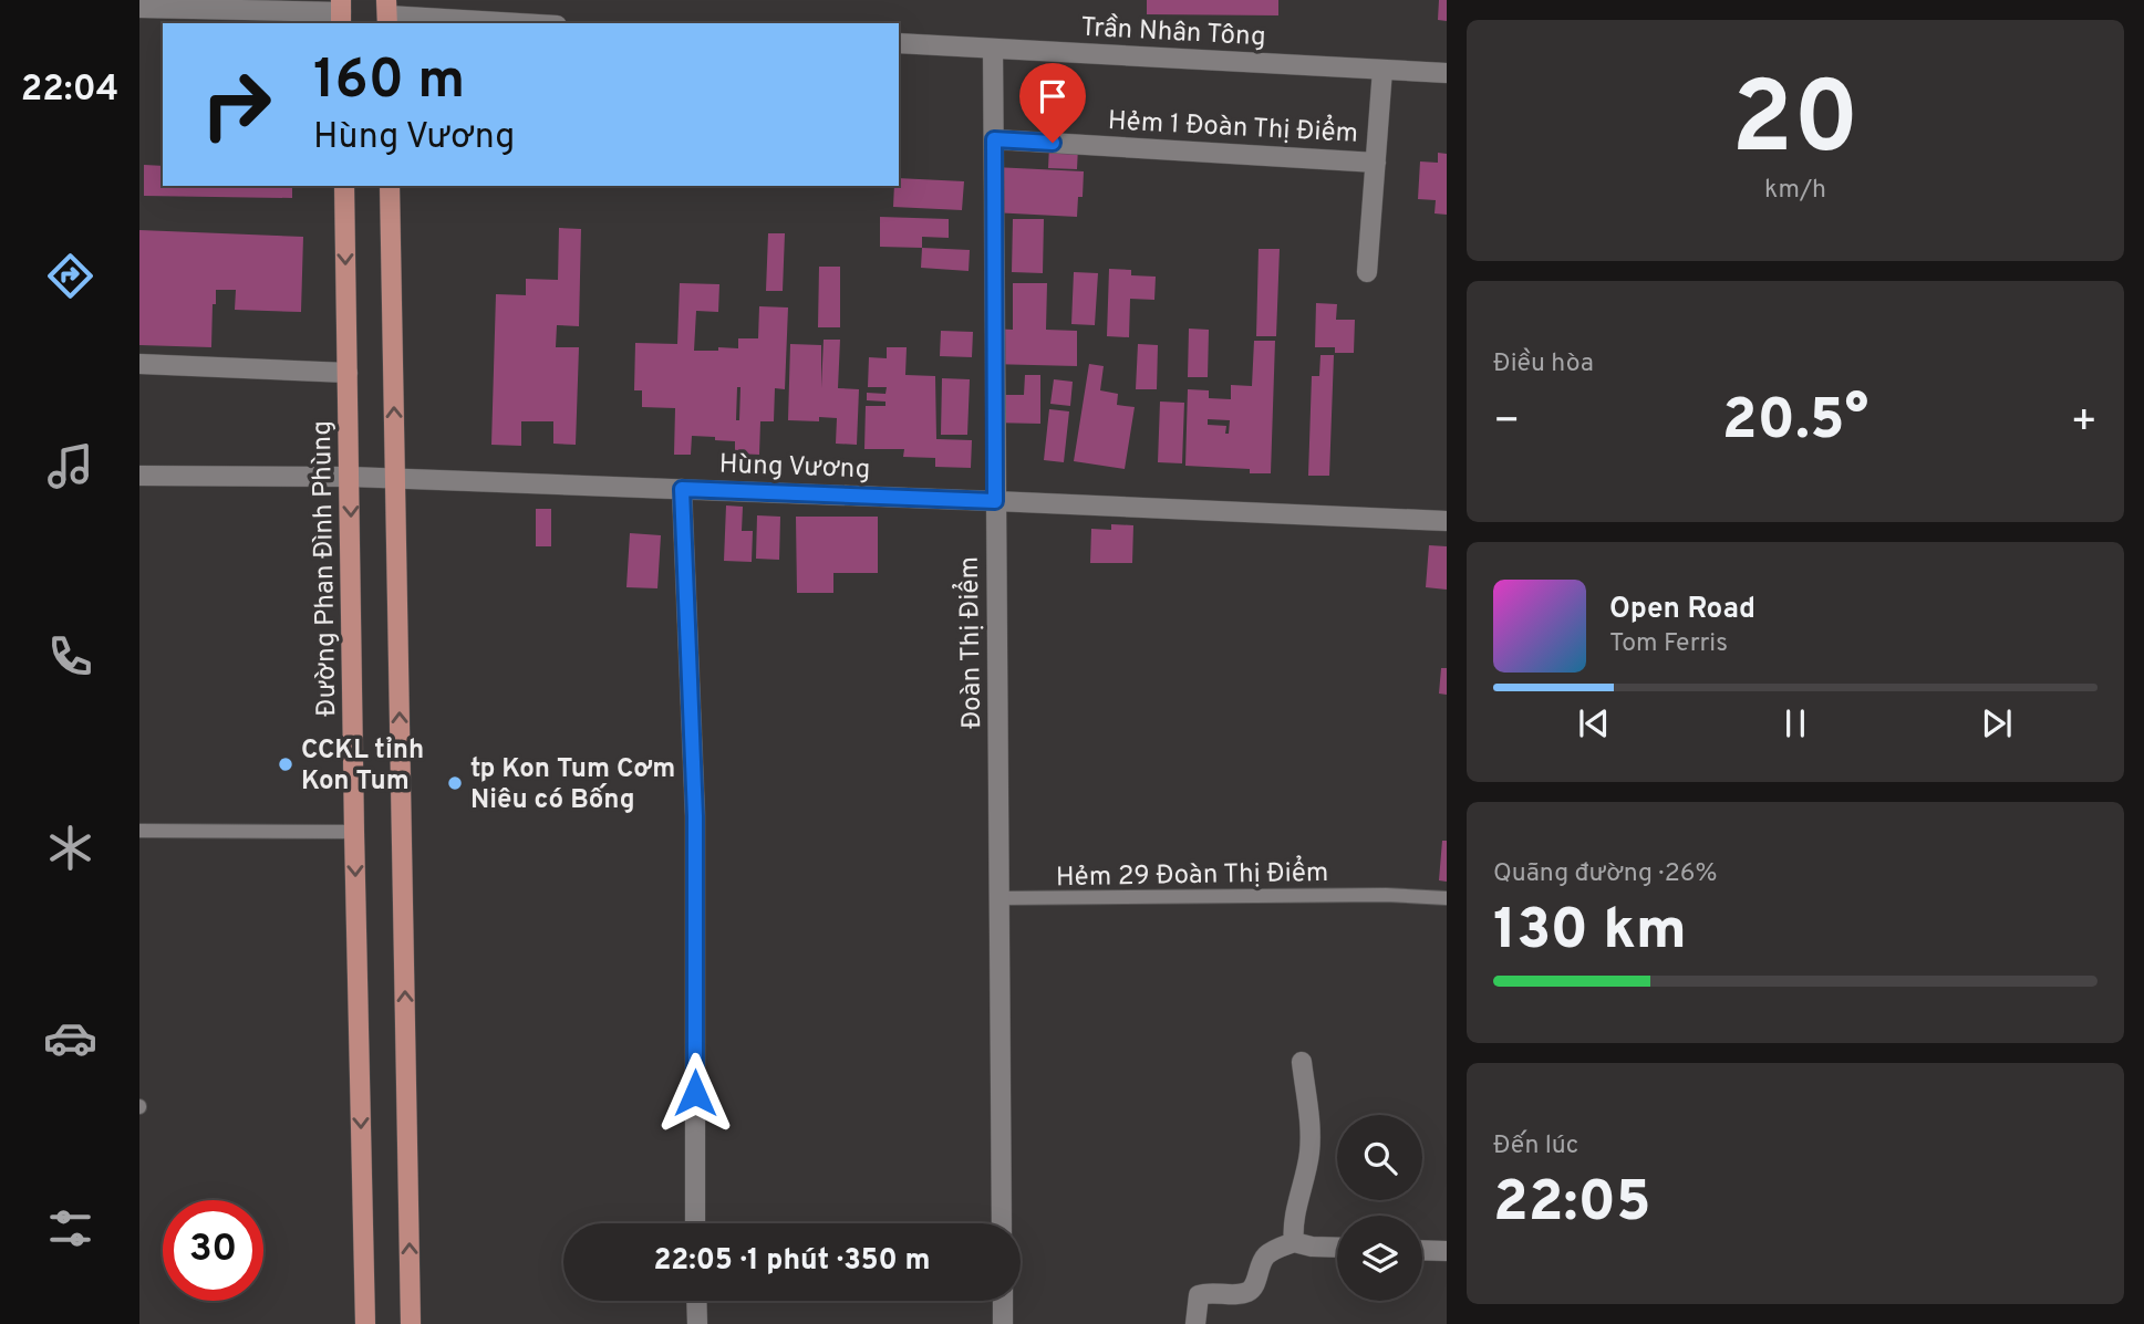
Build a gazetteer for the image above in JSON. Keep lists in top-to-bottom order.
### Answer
{
  "streets": {
    "main road": ["Đường Phan Đình Phùng"],
    "street": [
      "Trần Nhân Tông",
      "Hẻm 1 Đoàn Thị Điểm",
      "Hùng Vương",
      "Đoàn Thị Điểm"
    ],
    "lane": ["Hẻm 29 Đoàn Thị Điểm"]
  },
  "crossings": [
    ["Trần Nhân Tông", "Đoàn Thị Điểm"],
    ["Hẻm 1 Đoàn Thị Điểm", "Đoàn Thị Điểm"],
    ["Hùng Vương", "Đường Phan Đình Phùng"],
    ["Hùng Vương", "Đoàn Thị Điểm"],
    ["Đoàn Thị Điểm", "Hẻm 29 Đoàn Thị Điểm"]
  ],
  "places": ["CCKL tỉnh Kon Tum", "tp Kon Tum Cơm Niêu có Bống"],
  "page": {
    "tabs": "22:04",
    "tile": [
      ["20", "km/h"],
      "Điều hòa",
      ["Quãng đường · 26%", "130 km"],
      ["Đến lúc", "22:05"]
    ],
    "turn": ["160 m", "Hùng Vương"],
    "heat": ["−", "20.5°", "+"],
    "song": ["Open Road", "Tom Ferris"],
    "limit": "30",
    "trip": "22:05 · 1 phút · 350 m"
  }
}
